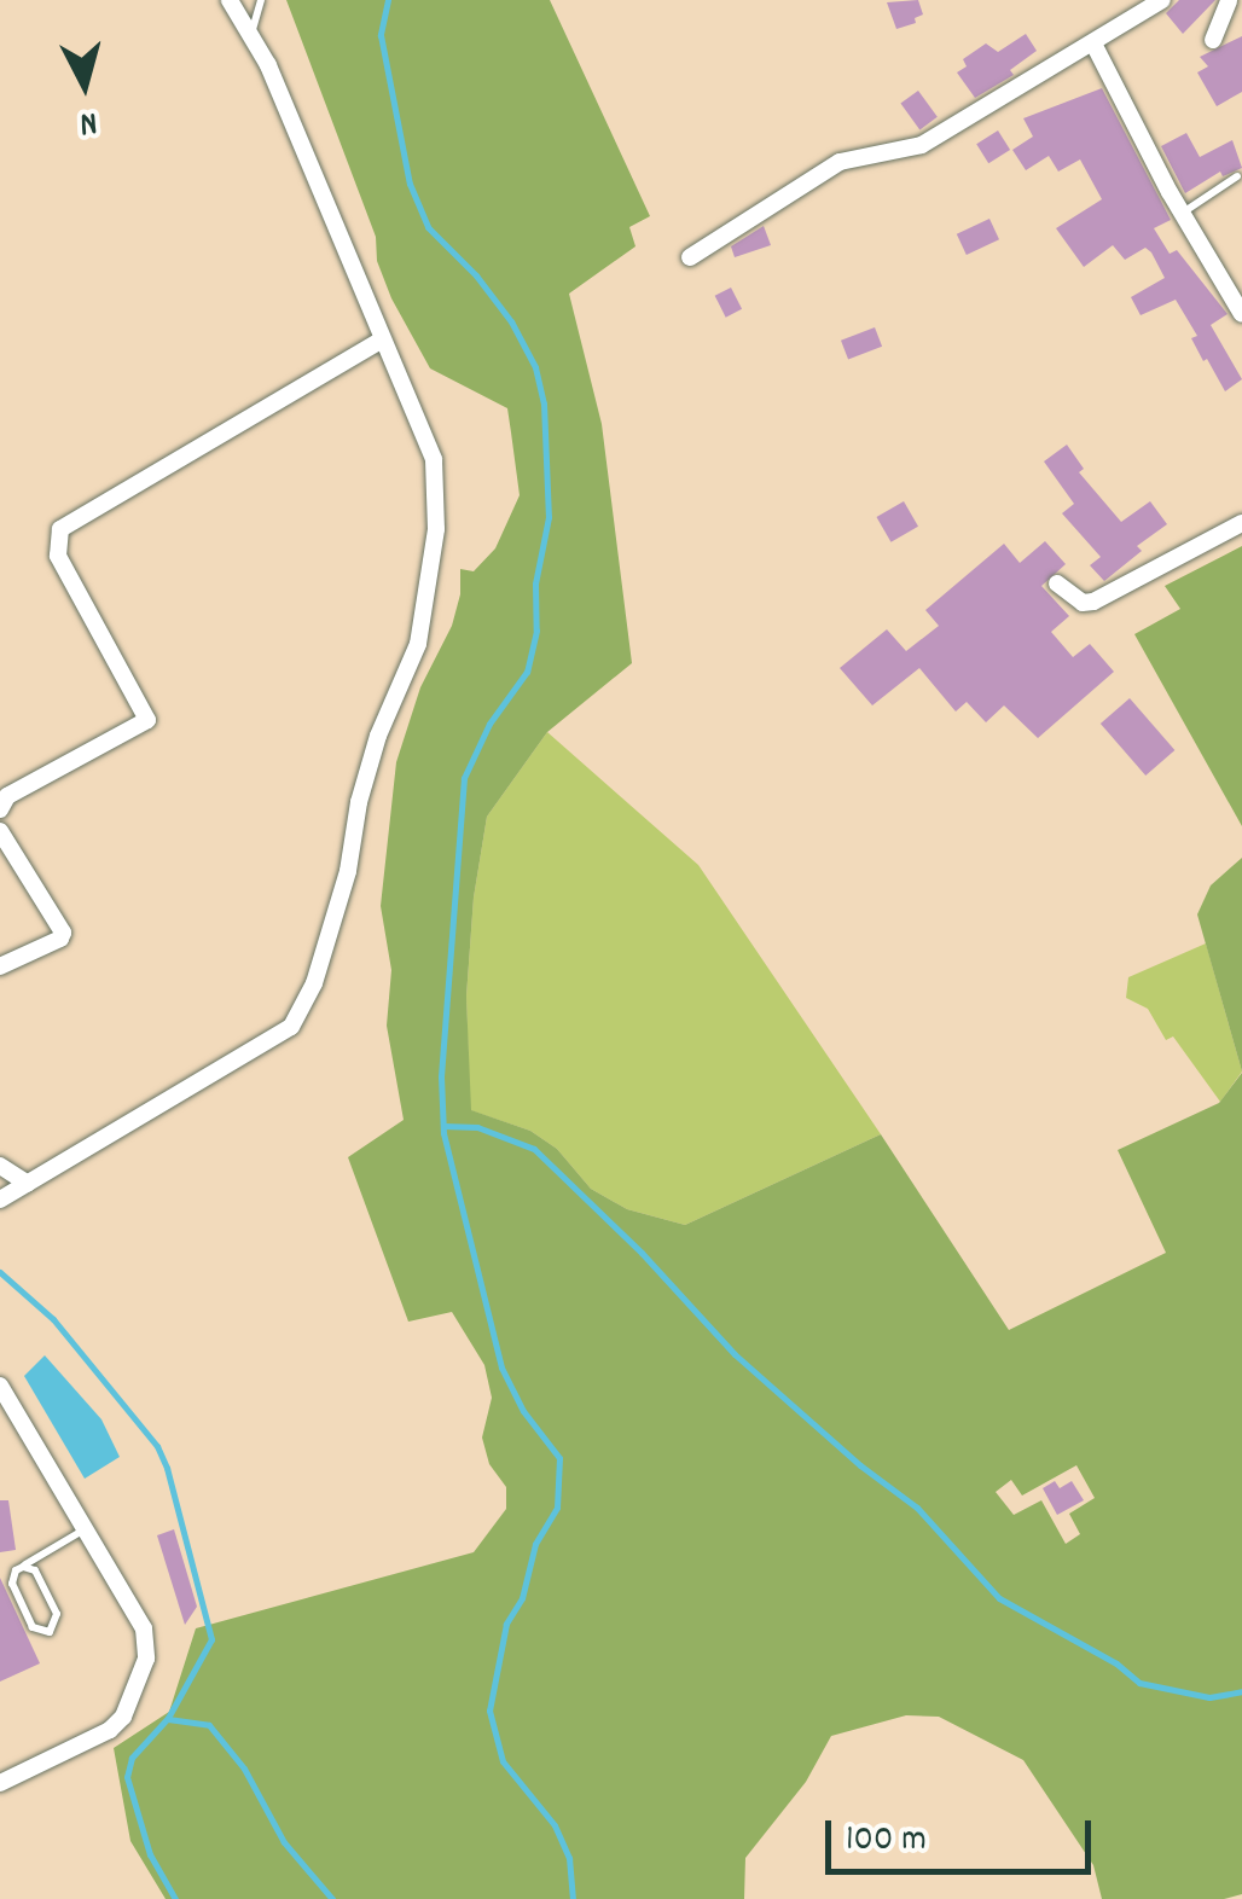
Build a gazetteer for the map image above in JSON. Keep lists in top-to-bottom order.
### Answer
{
  "scale_bar": "100 m",
  "north": "bottom"
}
